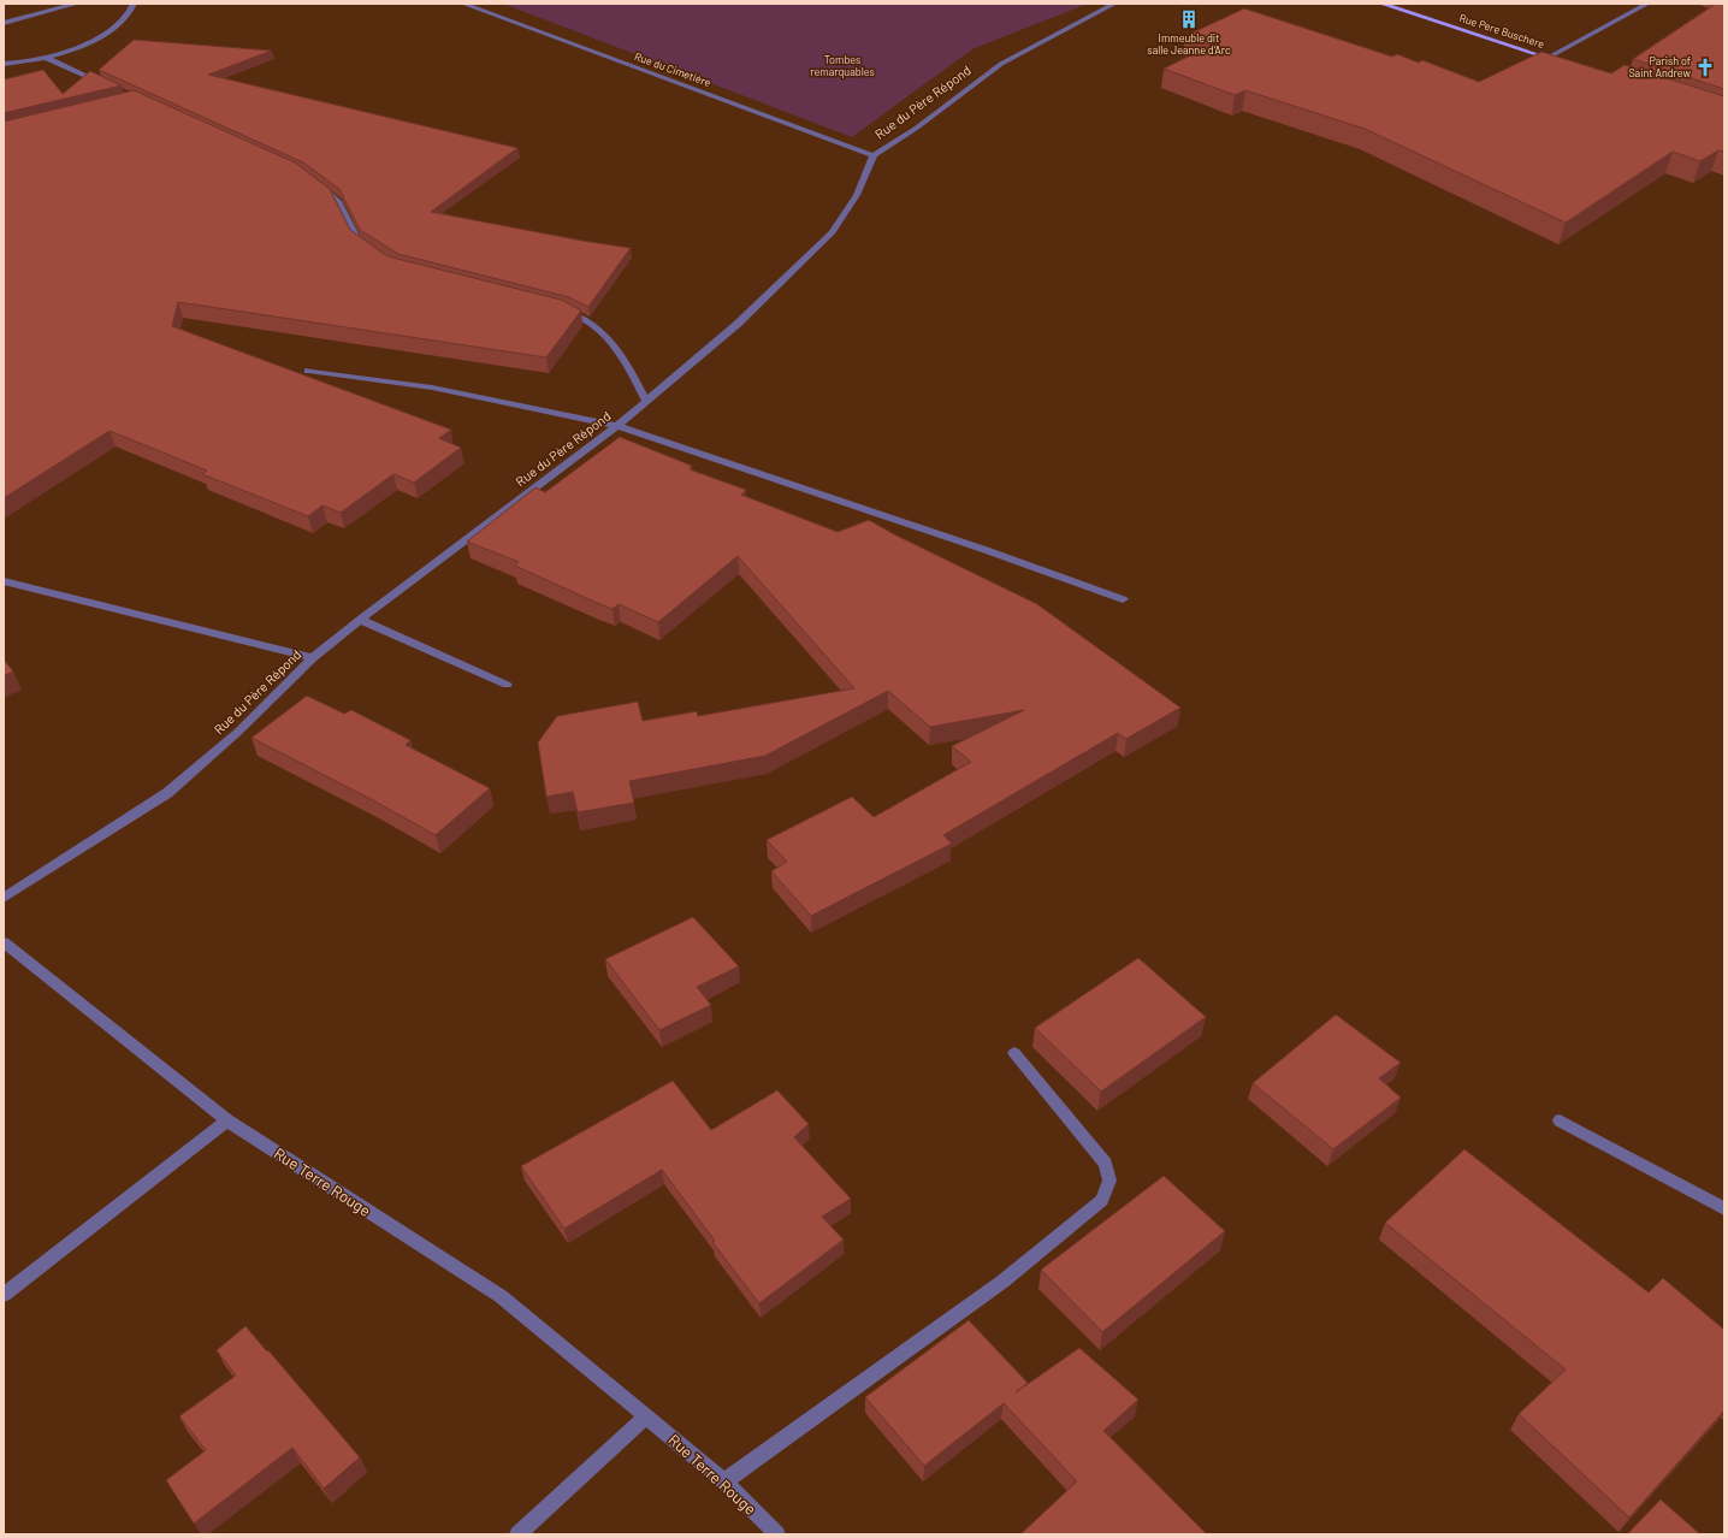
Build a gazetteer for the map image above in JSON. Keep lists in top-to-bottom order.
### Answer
{
  "streets": {
    "main road": ["Rue Pere Buschere"],
    "street": ["Rue du Cimetière", "Rue du Père Répond", "Rue Terre Rouge"]
  },
  "crossings": [
    ["Rue du Cimetière", "Rue du Père Répond"]
  ],
  "parks": ["Tombes remarquables"],
  "places": {
    "building": ["Immeuble dit salle Jeanne d'Arc"],
    "church": ["Parish of Saint Andrew"]
  }
}
